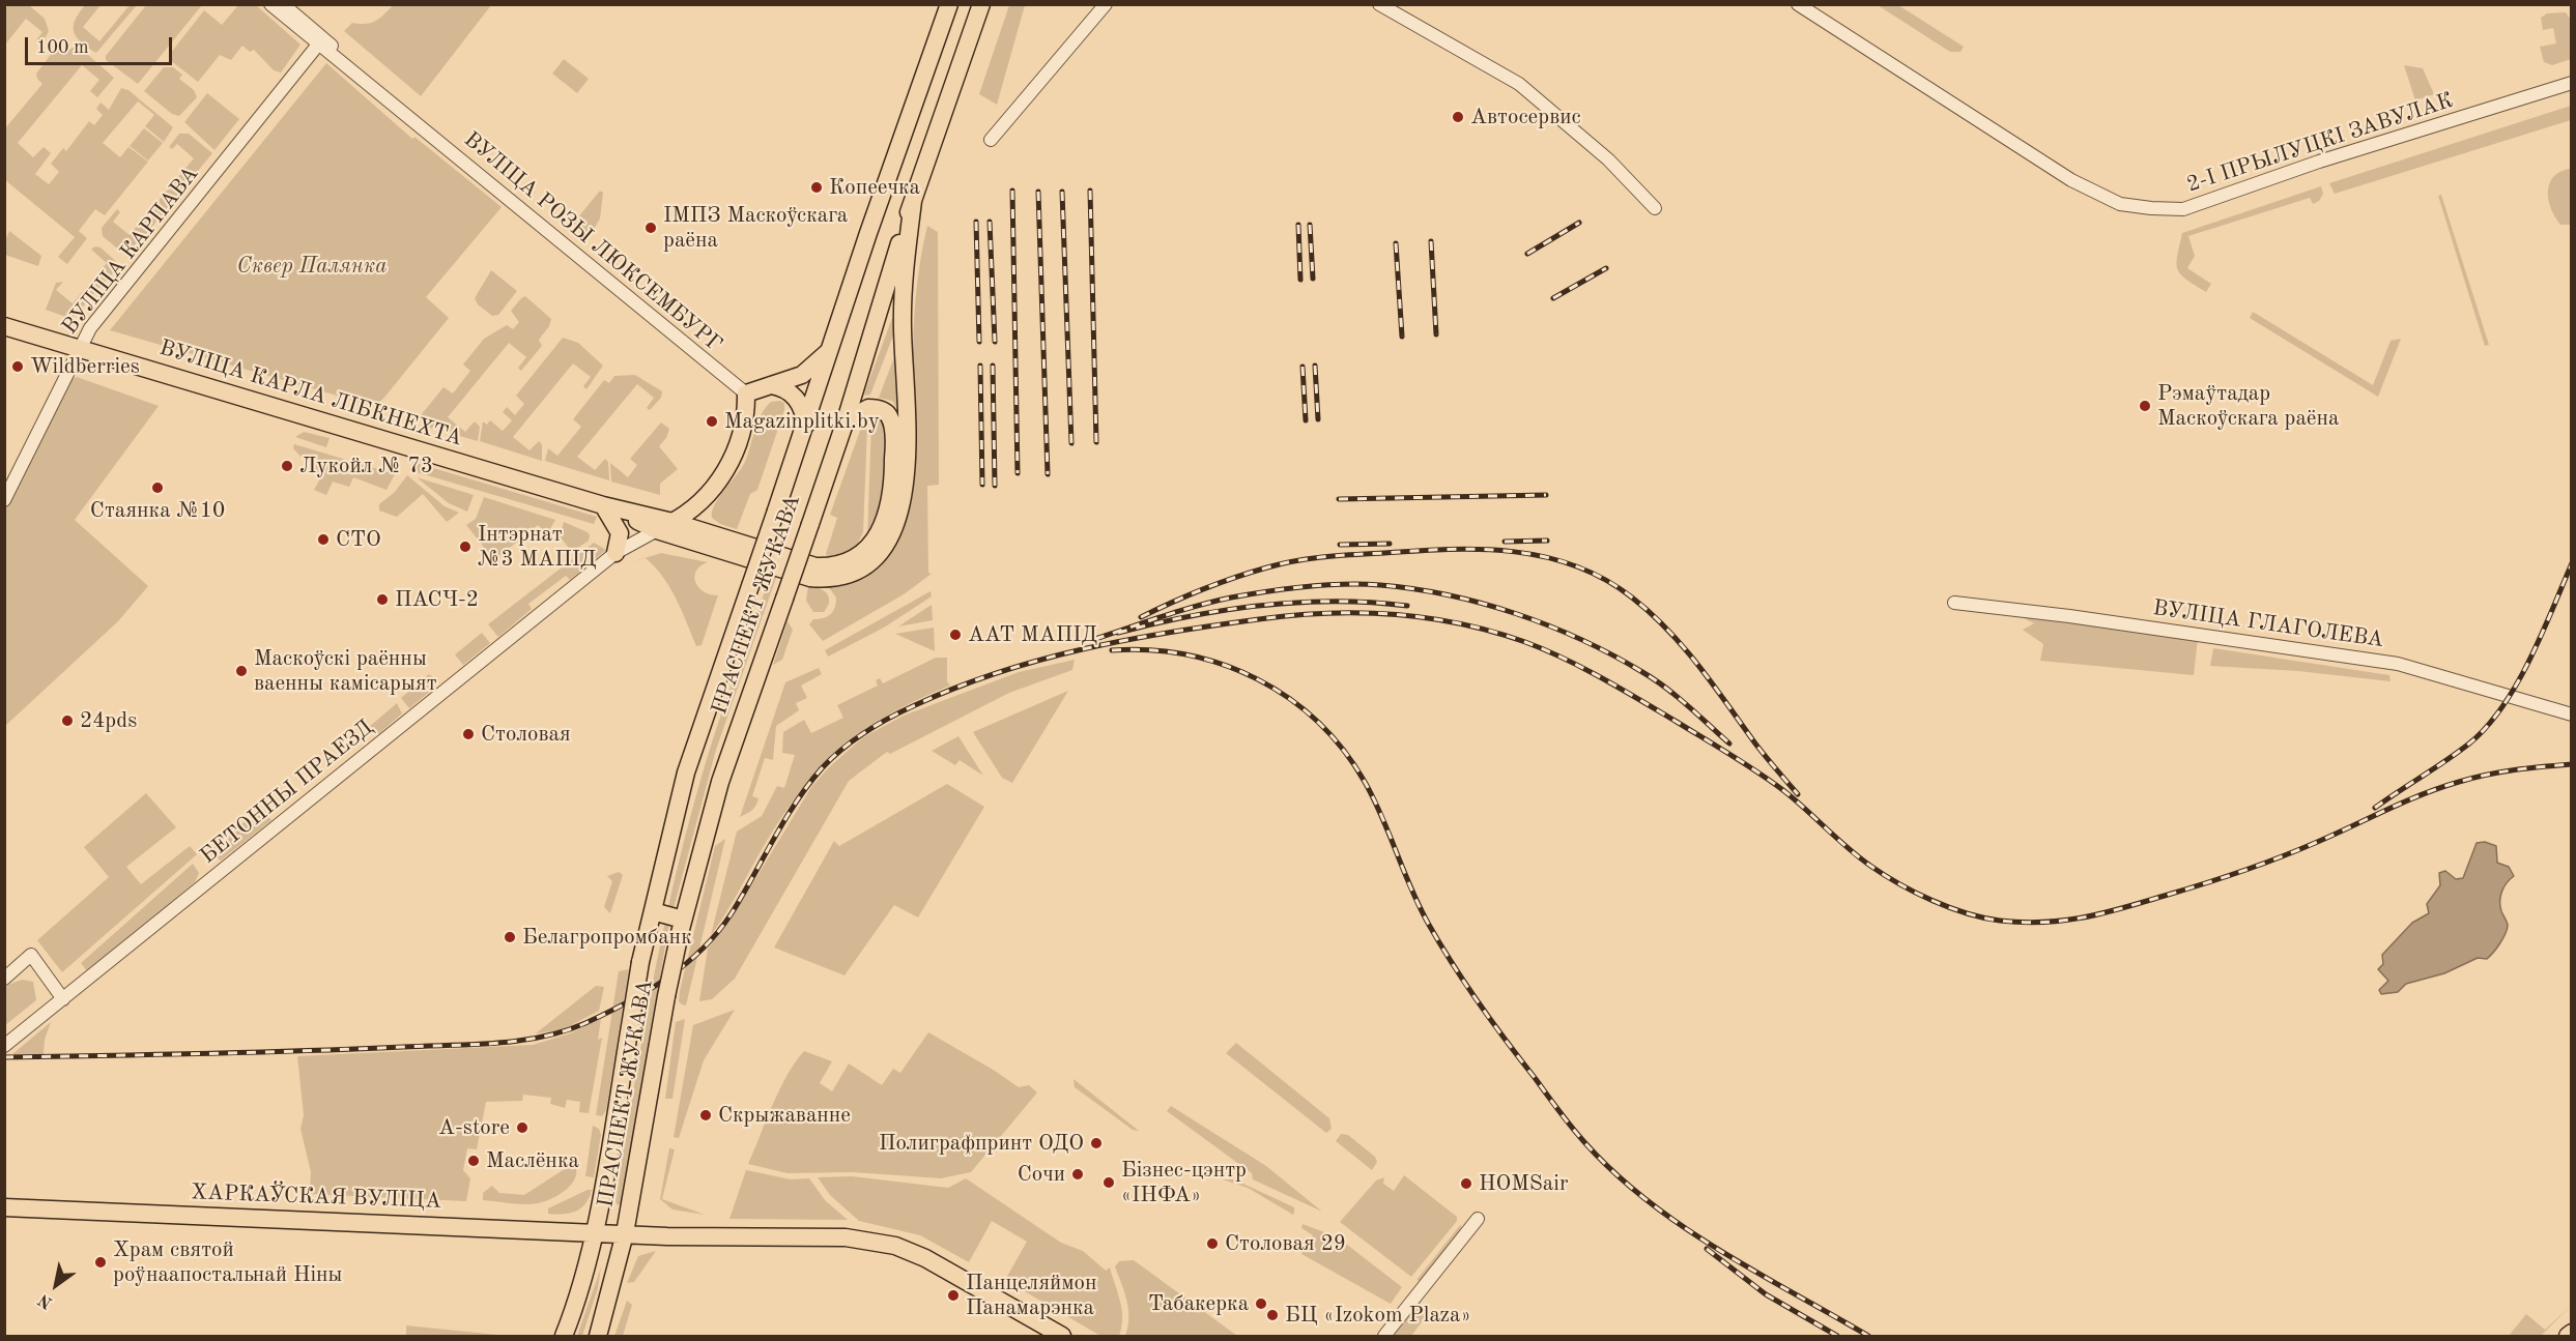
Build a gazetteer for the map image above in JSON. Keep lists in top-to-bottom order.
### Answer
{
  "streets": {
    "main road": ["ВУЛІЦА КАРЛА ЛІБКНЕХТА", "ПРАСПЕКТ ЖУКАВА", "ХАРКАЎСКАЯ ВУЛІЦА"],
    "street": [
      "2-І ПРЫЛУЦКІ ЗАВУЛАК",
      "ВУЛІЦА РОЗЫ ЛЮКСЕМБУРГ",
      "ВУЛІЦА КАРПАВА",
      "ВУЛІЦА ГЛАГОЛЕВА",
      "БЕТОННЫ ПРАЕЗД"
    ]
  },
  "crossings": [
    ["ВУЛІЦА РОЗЫ ЛЮКСЕМБУРГ", "ВУЛІЦА КАРПАВА"],
    ["ВУЛІЦА КАРПАВА", "ВУЛІЦА КАРЛА ЛІБКНЕХТА"],
    ["ВУЛІЦА КАРЛА ЛІБКНЕХТА", "ПРАСПЕКТ ЖУКАВА"],
    ["ВУЛІЦА КАРЛА ЛІБКНЕХТА", "БЕТОННЫ ПРАЕЗД"],
    ["ПРАСПЕКТ ЖУКАВА", "ХАРКАЎСКАЯ ВУЛІЦА"]
  ],
  "parks": ["Сквер Палянка"],
  "places": [
    "Автосервис",
    "Копеечка",
    "ІМПЗ Маскоўскага раёна",
    "Wildberries",
    "Рэмаўтадар Маскоўскага раёна",
    "Magazinplitki.by",
    "Лукойл № 73",
    "Стаянка №10",
    "СТО",
    "Інтэрнат №3 МАПІД",
    "ПАСЧ-2",
    "ААТ МАПІД",
    "Маскоўскі раённы ваенны камісарыят",
    "24pds",
    "Столовая",
    "Белагропромбанк",
    "Скрыжаванне",
    "А-store",
    "Полиграфпринт ОДО",
    "Маслёнка",
    "Сочи",
    "Бізнес-цэнтр «ІНФА»",
    "HOMSair",
    "Столовая 29",
    "Храм святой роўнаапостальнай Ніны",
    "Панцеляймон Панамарэнка",
    "Табакерка",
    "БЦ «Izokom Plaza»"
  ],
  "scale_bar": "100 m",
  "north": "bottom left"
}
